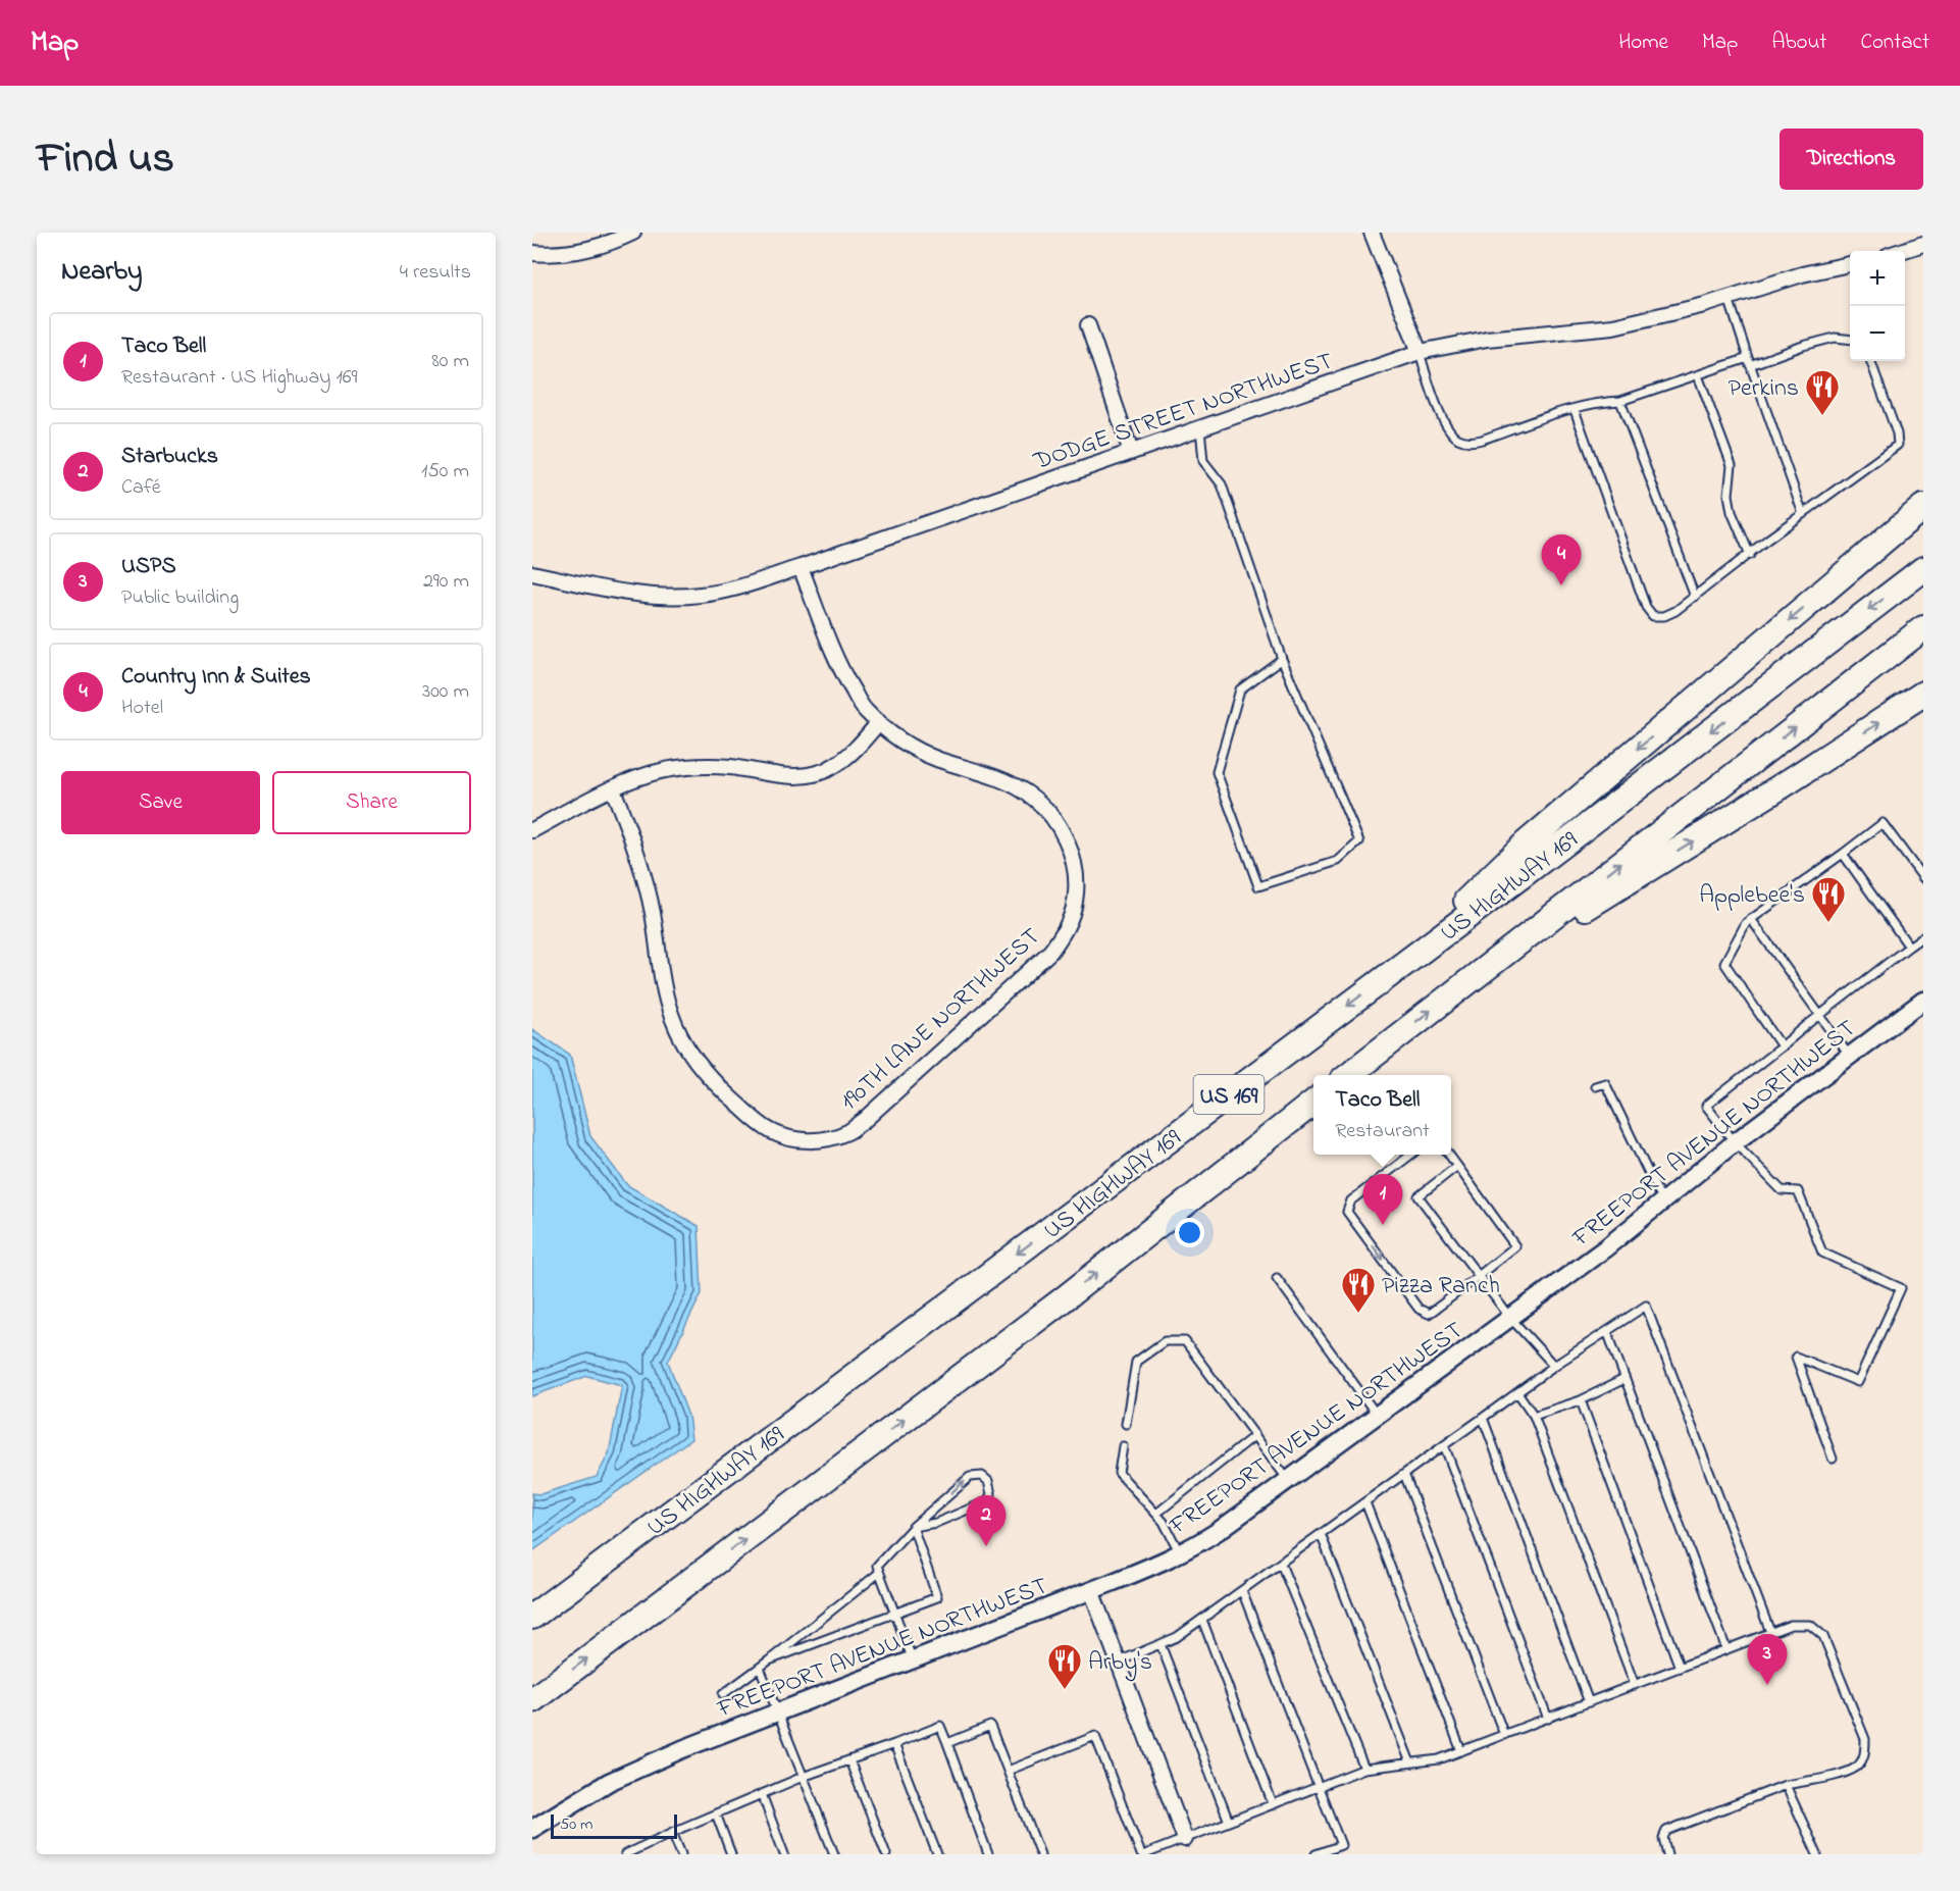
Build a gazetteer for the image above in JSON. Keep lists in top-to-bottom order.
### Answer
{
  "streets": {
    "highway": ["US HIGHWAY 169", "US 169"],
    "street": ["DODGE STREET NORTHWEST", "190TH LANE NORTHWEST", "FREEPORT AVENUE NORTHWEST"]
  },
  "crossings": [
    ["DODGE STREET NORTHWEST", "190TH LANE NORTHWEST"]
  ],
  "places": {
    "restaurant": [
      "Perkins",
      "Applebee's",
      "Pizza Ranch",
      "Arby's"
    ]
  },
  "scale_bar": "50 m",
  "page": {
    "header": "Map",
    "nav": [
      "Home",
      "Map",
      "About",
      "Contact"
    ],
    "title": "Find us",
    "buttons": [
      "Directions",
      ["Save", "Share"]
    ],
    "heading": ["Nearby", "4 results"],
    "map_buttons": ["+", "−"],
    "list": [
      {
        "mark": "1",
        "name": "Taco Bell",
        "note": "Restaurant · US Highway 169",
        "value": "80 m"
      },
      {
        "mark": "2",
        "name": "Starbucks",
        "note": "Café",
        "value": "150 m"
      },
      {
        "mark": "3",
        "name": "USPS",
        "note": "Public building",
        "value": "290 m"
      },
      {
        "mark": "4",
        "name": "Country Inn & Suites",
        "note": "Hotel",
        "value": "300 m"
      }
    ],
    "pins": [
      "4",
      "1",
      "2",
      "3"
    ],
    "popup": ["Taco Bell", "Restaurant"],
    "scale": "50 m"
  }
}
